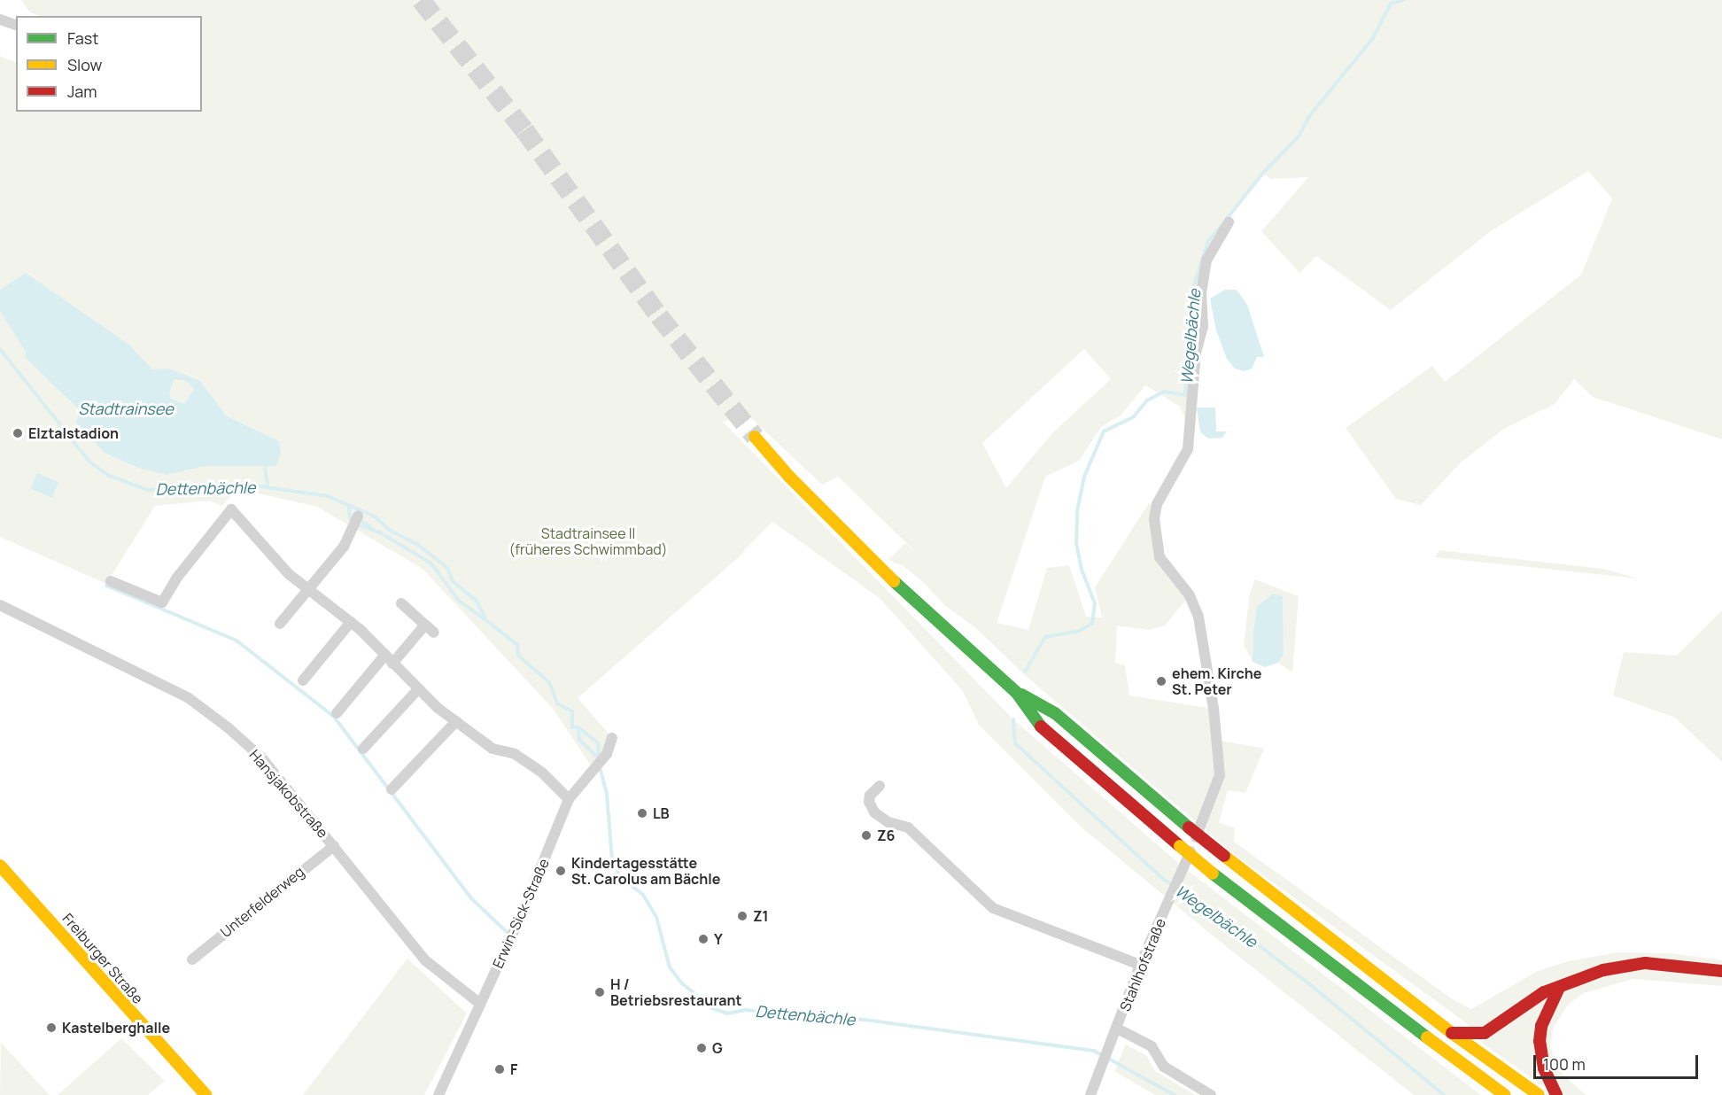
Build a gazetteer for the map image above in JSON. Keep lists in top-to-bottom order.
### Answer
{
  "streets": {
    "main road": ["Freiburger Straße"],
    "street": [
      "Hansjakobstraße",
      "Unterfelderweg",
      "Erwin-Sick-Straße",
      "Stahlhofstraße"
    ]
  },
  "crossings": [
    ["Hansjakobstraße", "Unterfelderweg"],
    ["Hansjakobstraße", "Erwin-Sick-Straße"]
  ],
  "water": ["Wegelbächle", "Stadtrainsee", "Dettenbächle"],
  "parks": ["Stadtrainsee II (früheres Schwimmbad)"],
  "places": [
    "Elztalstadion",
    "ehem. Kirche St. Peter",
    "LB",
    "Z6",
    "Kindertagesstätte St. Carolus am Bächle",
    "Z1",
    "Y",
    "H / Betriebsrestaurant",
    "Kastelberghalle",
    "G",
    "F"
  ],
  "legend": ["Fast", "Slow", "Jam"],
  "scale_bar": "100 m"
}
